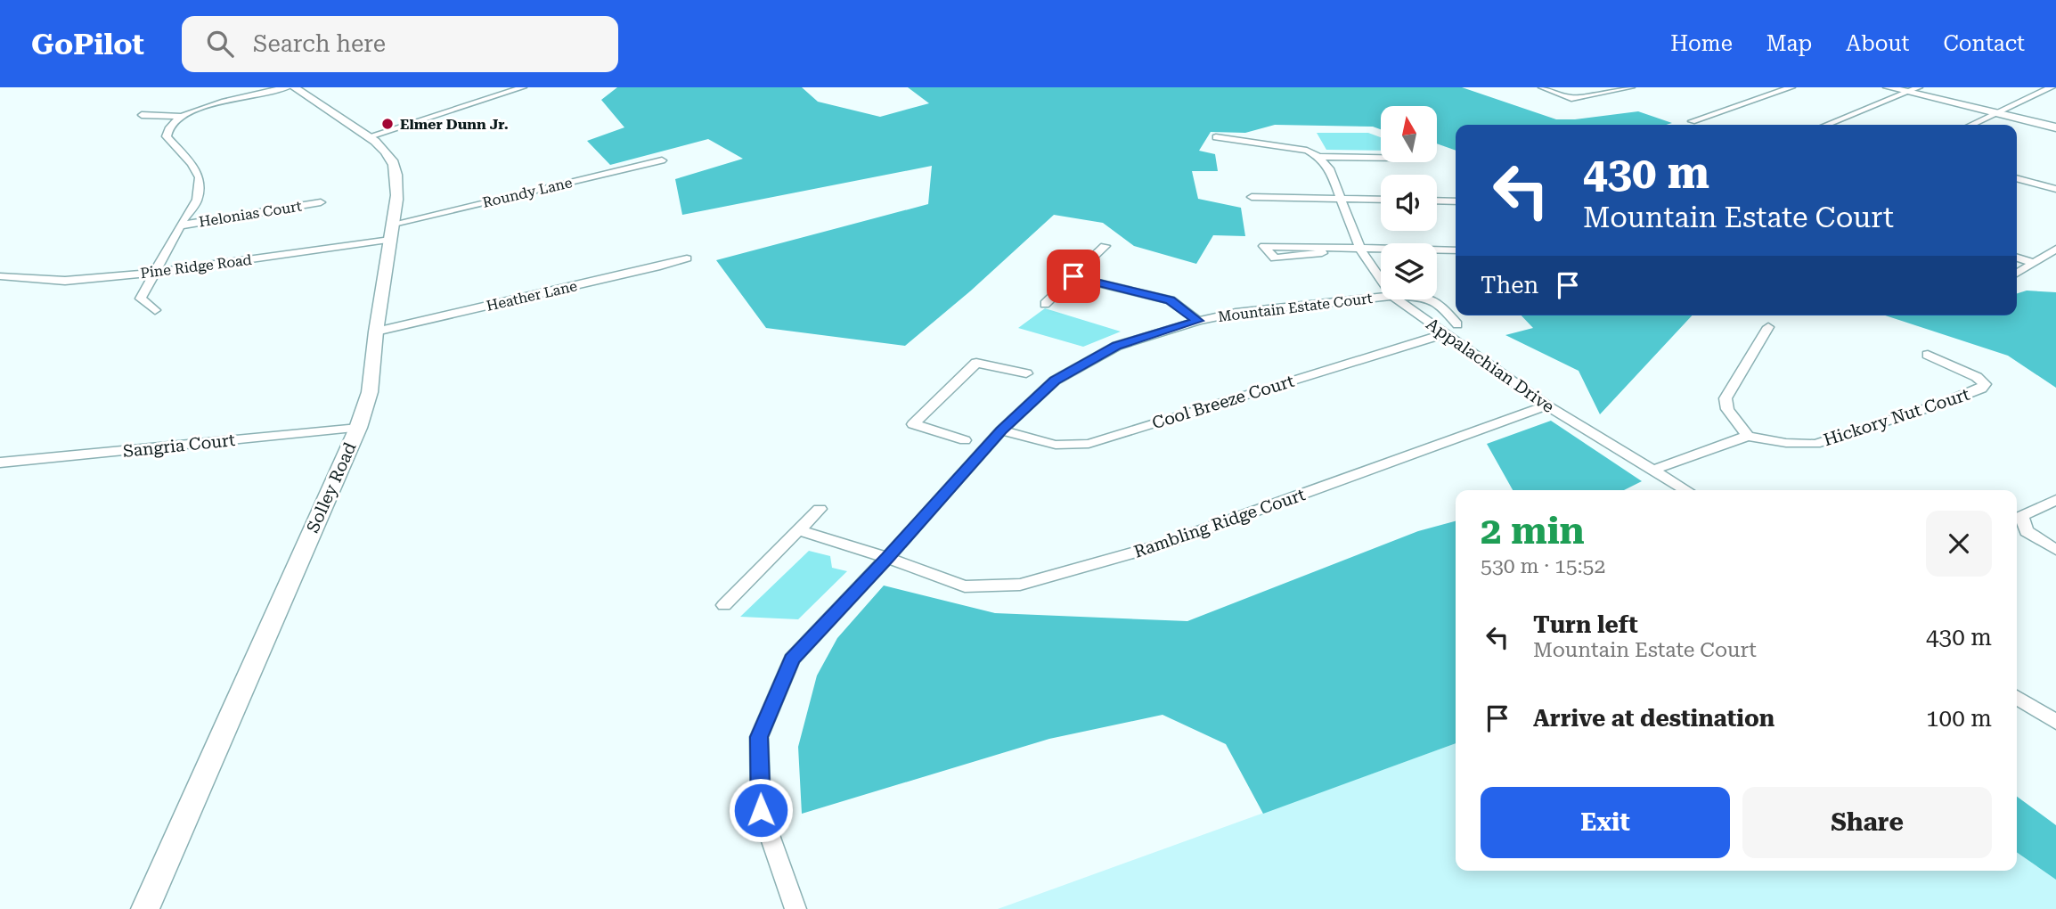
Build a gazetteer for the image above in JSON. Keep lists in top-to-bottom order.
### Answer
{
  "streets": {
    "main road": ["Solley Road"],
    "street": [
      "Roundy Lane",
      "Helonias Court",
      "Pine Ridge Road",
      "Heather Lane",
      "Mountain Estate Court",
      "Appalachian Drive",
      "Cool Breeze Court",
      "Hickory Nut Court",
      "Sangria Court",
      "Rambling Ridge Court"
    ]
  },
  "crossings": [
    ["Roundy Lane", "Pine Ridge Road"],
    ["Roundy Lane", "Solley Road"],
    ["Pine Ridge Road", "Solley Road"],
    ["Heather Lane", "Solley Road"],
    ["Mountain Estate Court", "Cool Breeze Court"],
    ["Mountain Estate Court", "Rambling Ridge Court"],
    ["Appalachian Drive", "Cool Breeze Court"],
    ["Appalachian Drive", "Rambling Ridge Court"],
    ["Sangria Court", "Solley Road"]
  ],
  "places": ["Elmer Dunn Jr."],
  "north": "top",
  "page": {
    "header": "GoPilot",
    "search": "Search here",
    "nav": [
      "Home",
      "Map",
      "About",
      "Contact"
    ],
    "turn": ["430 m", "Mountain Estate Court"],
    "then": "Then",
    "heading": ["2 min", "530 m · 15:52"],
    "list": [
      {
        "name": "Turn left",
        "note": "Mountain Estate Court",
        "value": "430 m"
      },
      {
        "name": "Arrive at destination",
        "value": "100 m"
      }
    ],
    "buttons": ["Exit", "Share"]
  }
}
